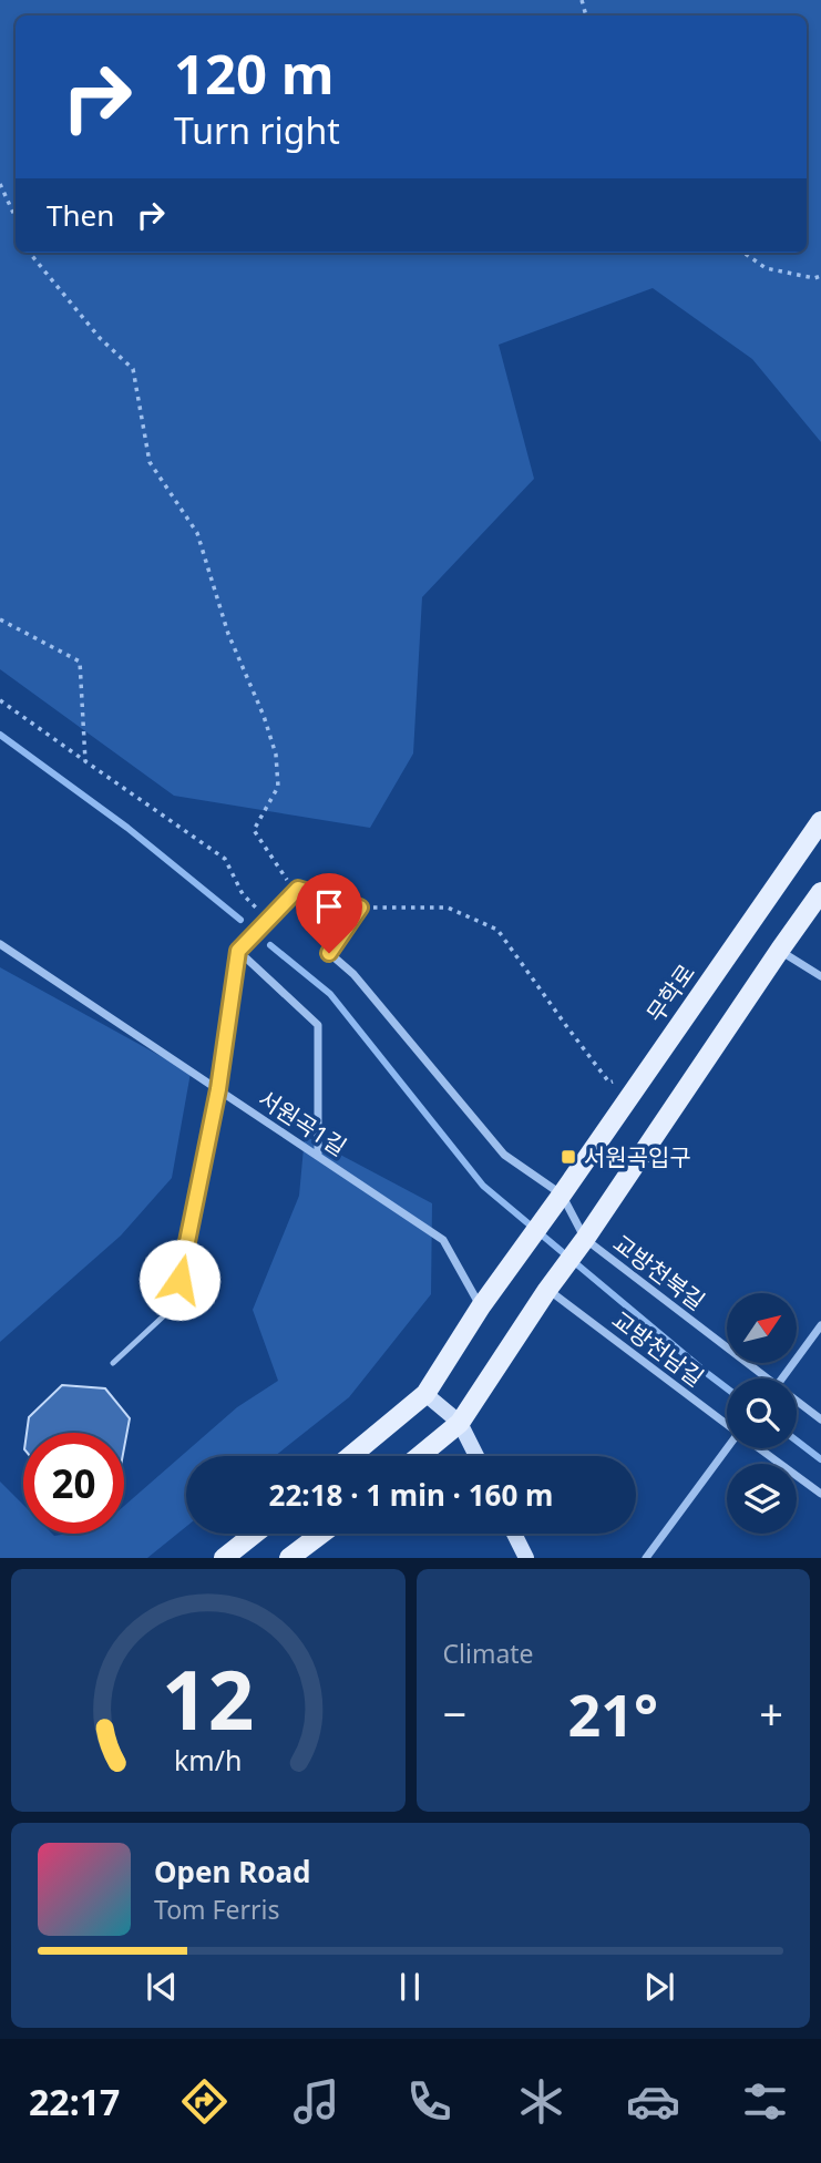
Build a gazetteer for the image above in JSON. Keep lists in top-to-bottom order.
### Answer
{
  "streets": {
    "main road": ["무학로"],
    "street": ["서원곡1길", "교방천북길", "교방천남길"]
  },
  "crossings": [
    ["무학로", "서원곡1길"]
  ],
  "places": {
    "transit": ["서원곡입구"]
  },
  "north": "top right",
  "page": {
    "turn": ["120 m", "Turn right"],
    "then": "Then",
    "limit": "20",
    "trip": "22:18 · 1 min · 160 m",
    "tile": "Climate",
    "heat": ["−", "21°", "+"],
    "song": ["Open Road", "Tom Ferris"],
    "tabs": "22:17",
    "gauge": ["12", "km/h"]
  }
}
